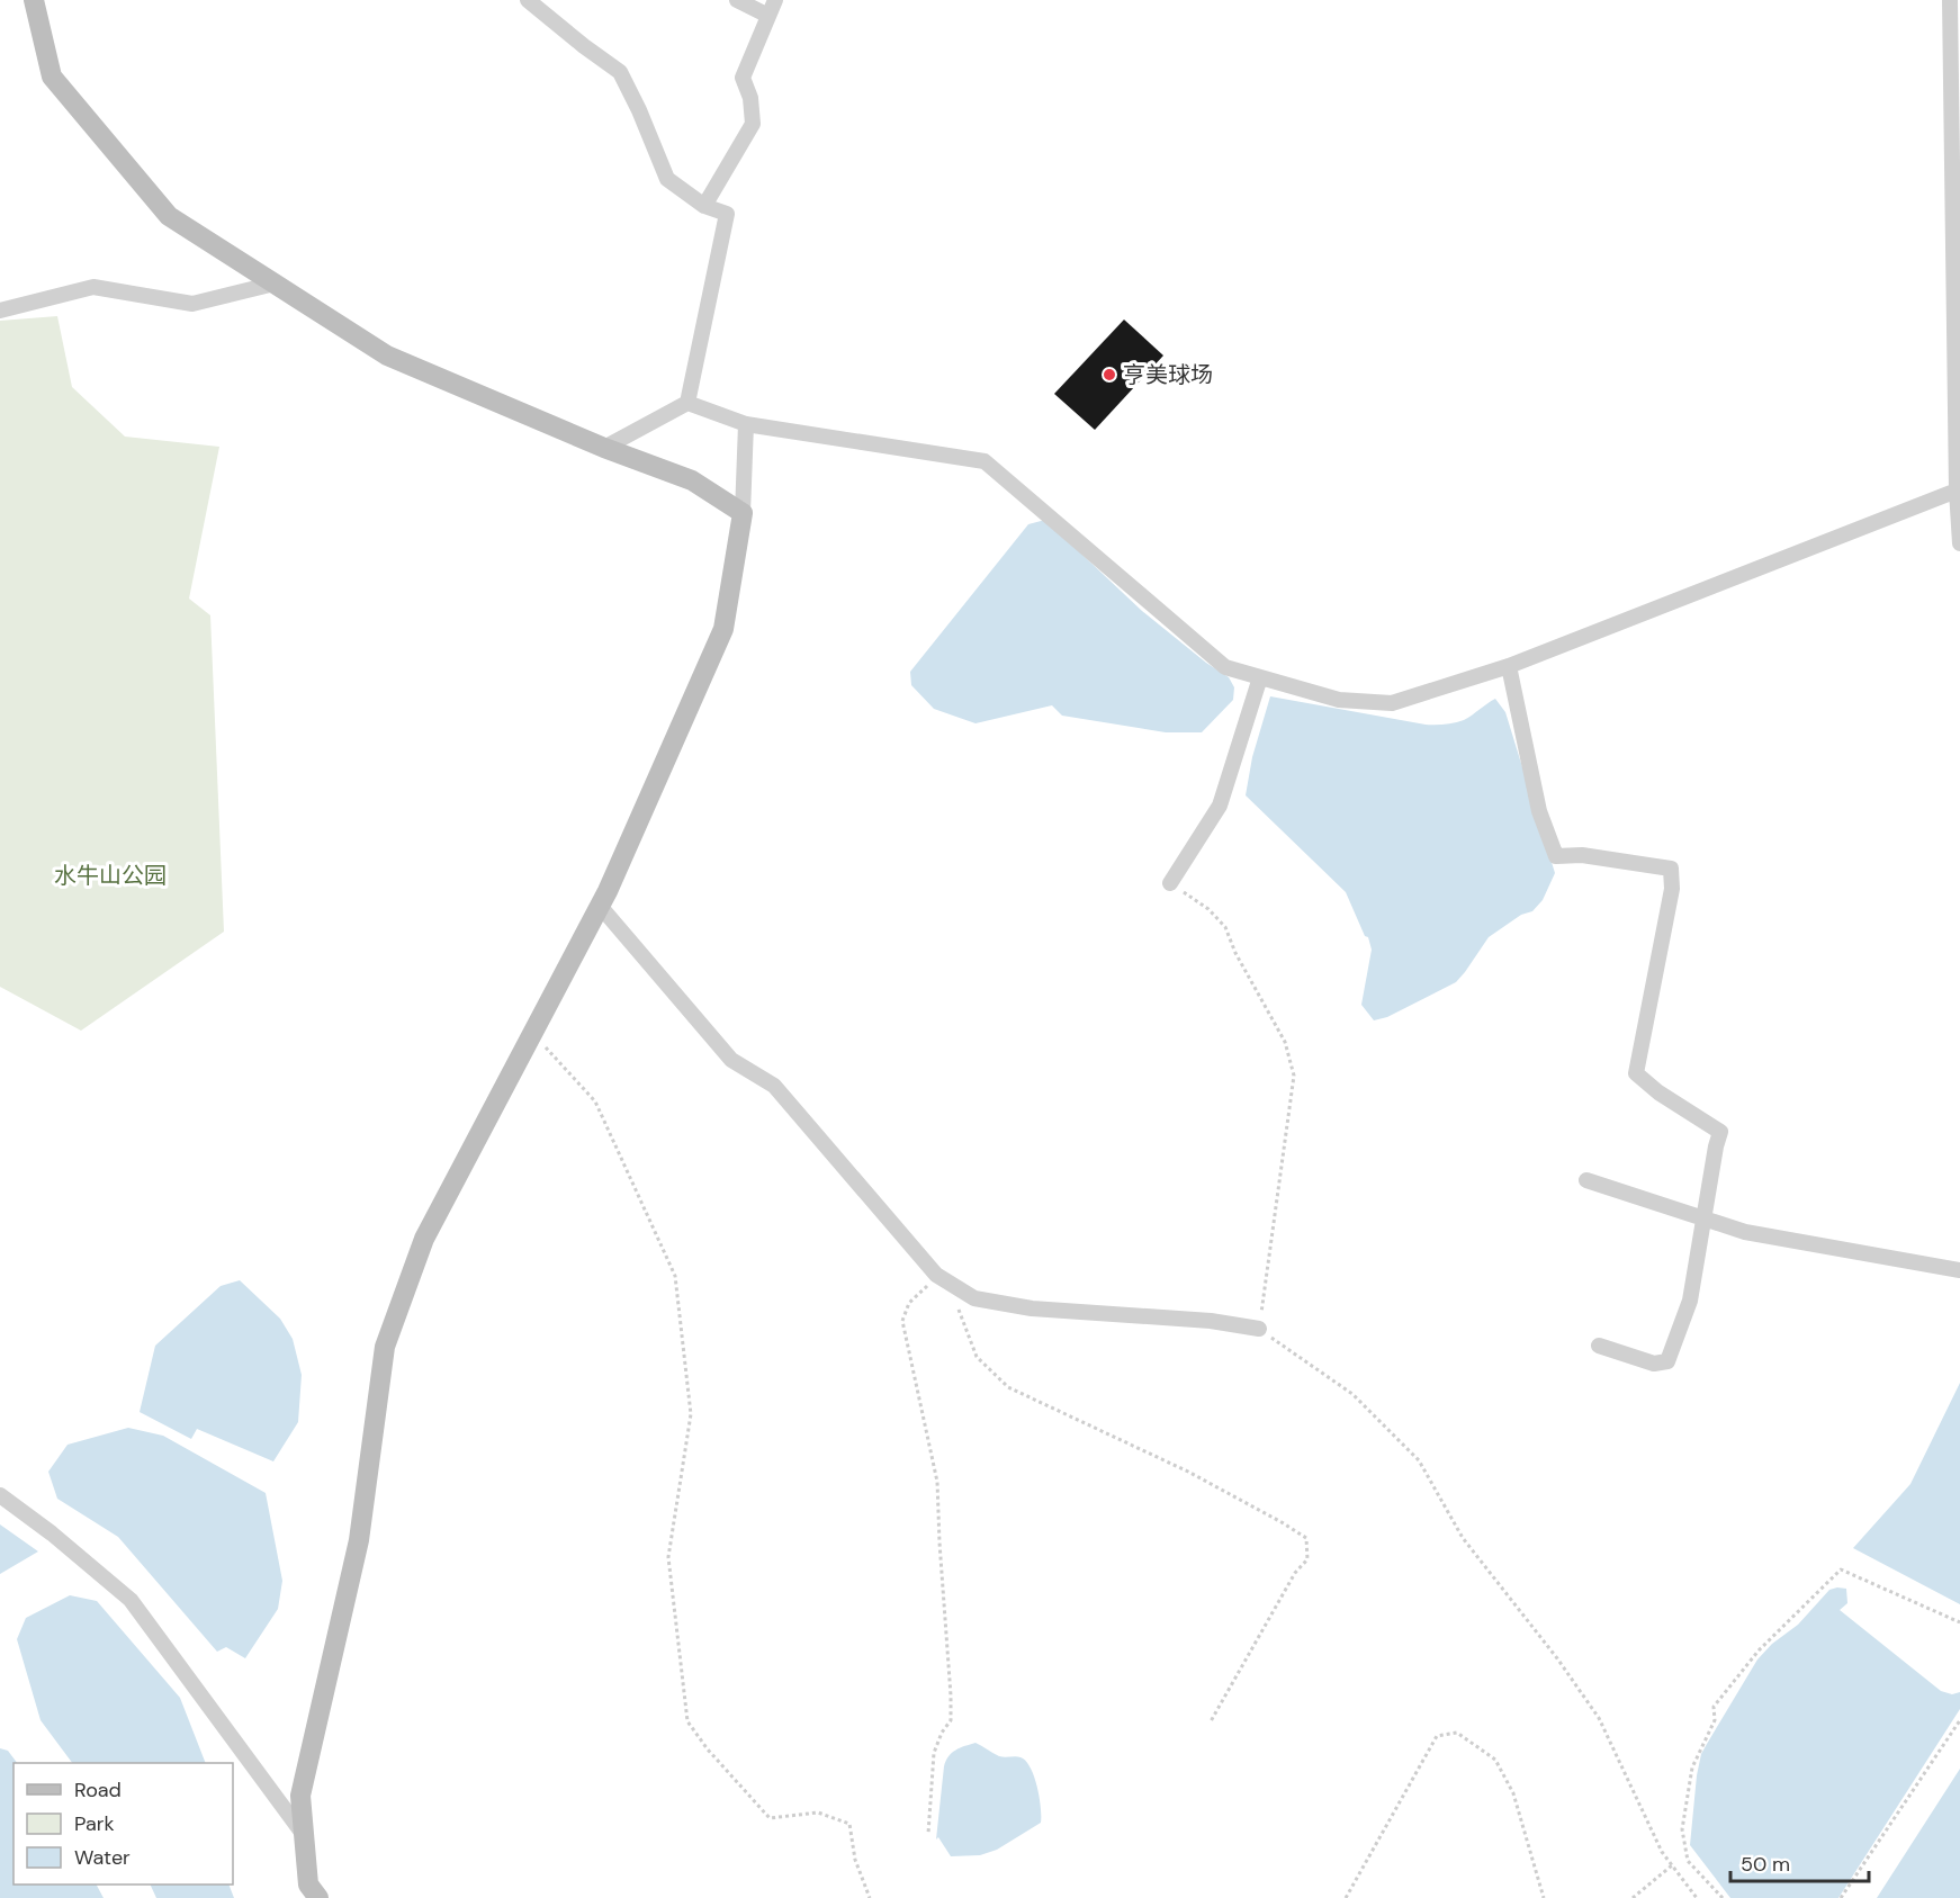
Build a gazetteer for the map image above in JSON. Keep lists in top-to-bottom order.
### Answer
{
  "parks": ["水牛山公园"],
  "places": ["亨美球场"],
  "legend": ["Road", "Park", "Water"],
  "scale_bar": "50 m"
}
